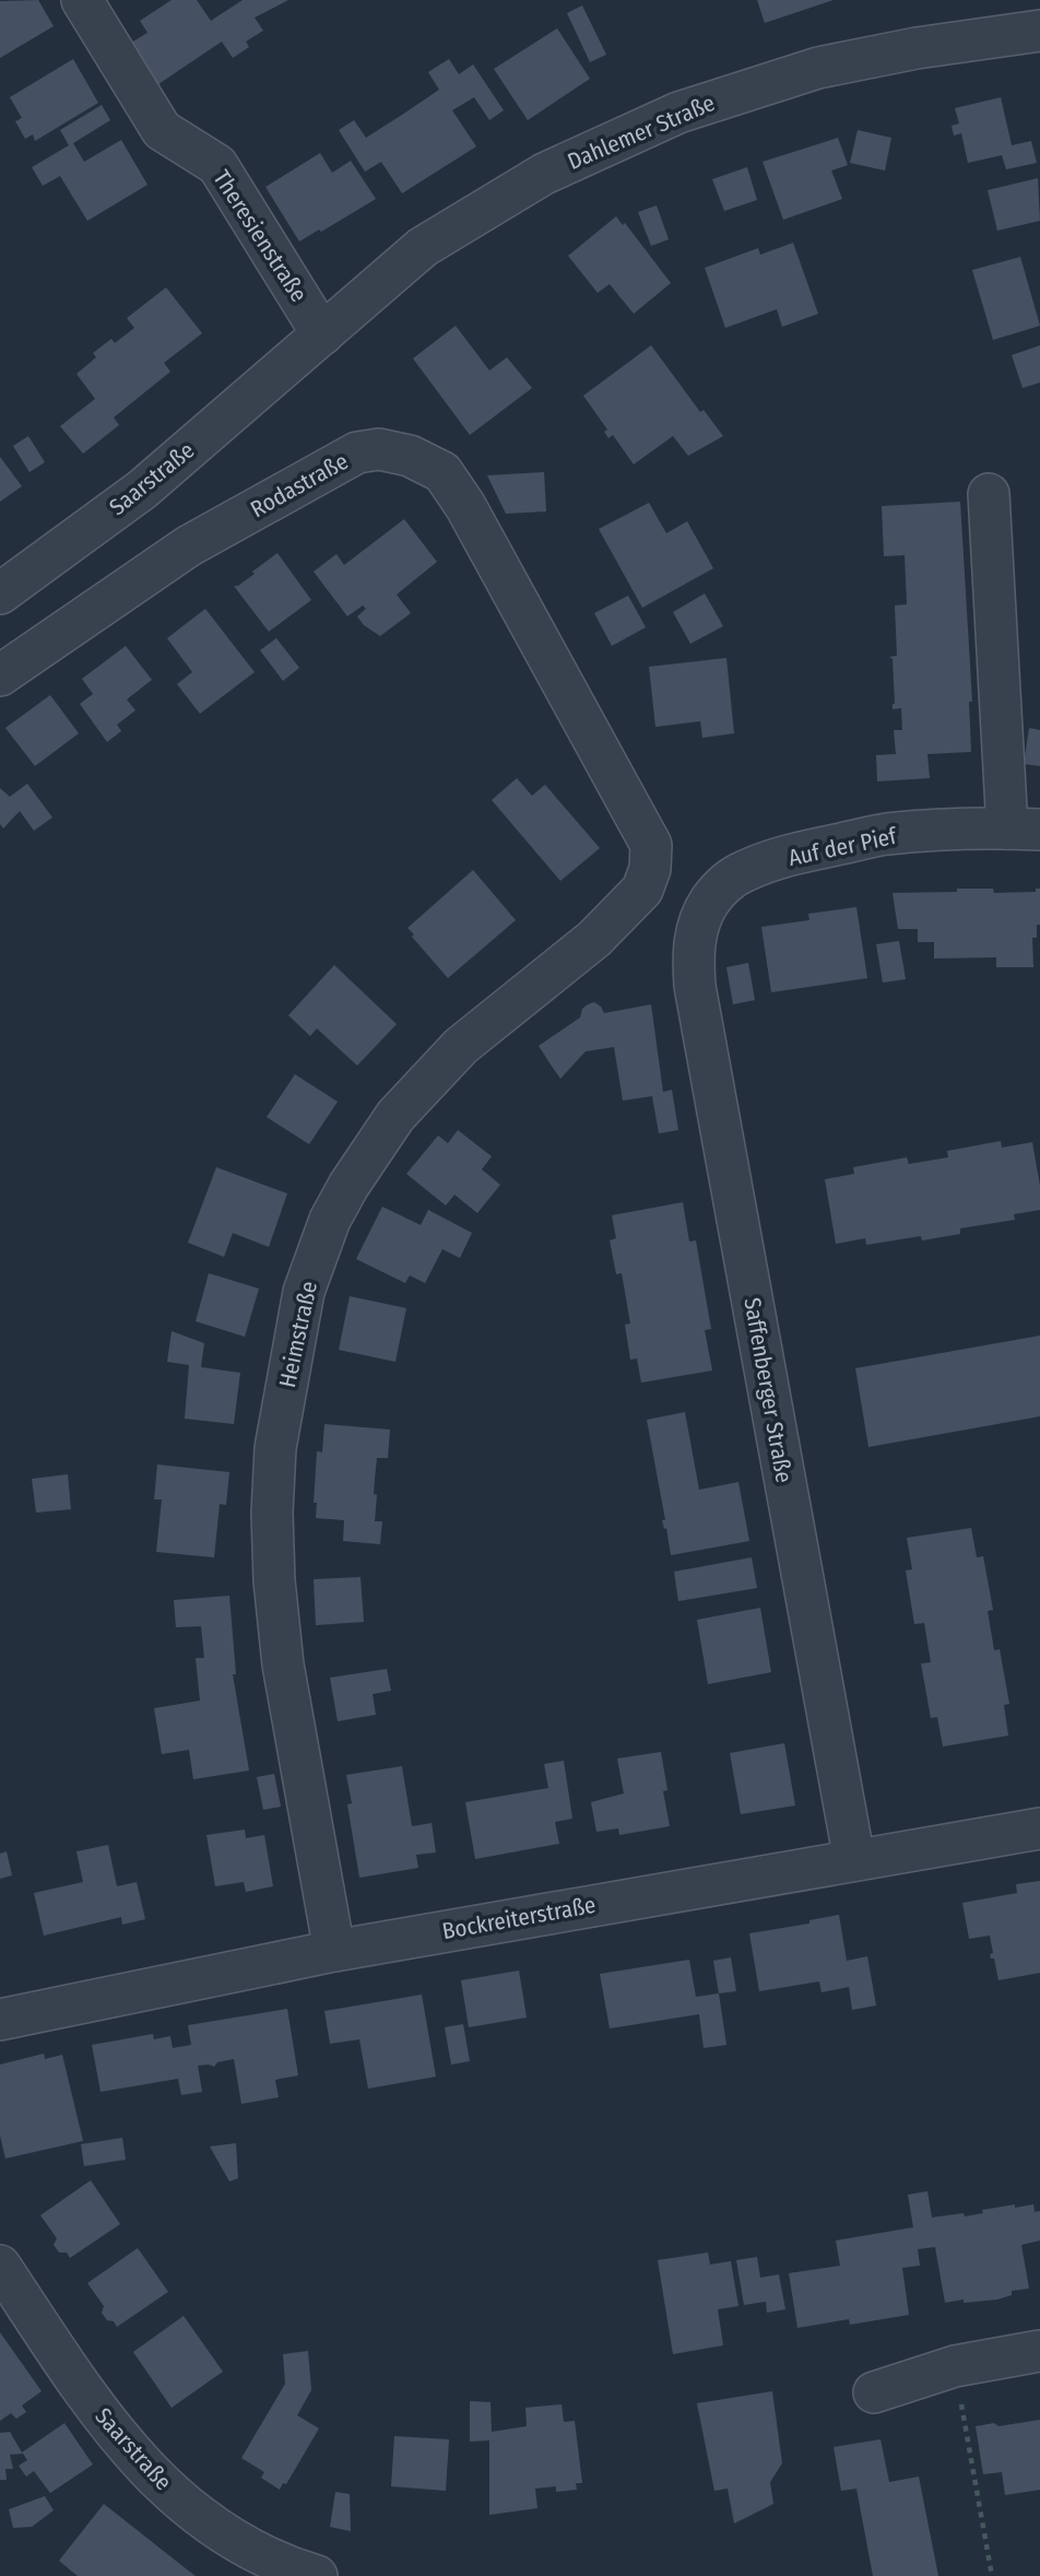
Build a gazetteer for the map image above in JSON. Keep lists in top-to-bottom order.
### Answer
{
  "streets": {
    "street": [
      "Dahlemer Straße",
      "Theresienstraße",
      "Saarstraße",
      "Rodastraße",
      "Auf der Pief",
      "Heimstraße",
      "Saffenberger Straße",
      "Bockreiterstraße"
    ]
  },
  "crossings": [
    ["Dahlemer Straße", "Theresienstraße"],
    ["Dahlemer Straße", "Saarstraße"],
    ["Theresienstraße", "Saarstraße"],
    ["Rodastraße", "Heimstraße"],
    ["Auf der Pief", "Saffenberger Straße"],
    ["Heimstraße", "Bockreiterstraße"],
    ["Saffenberger Straße", "Bockreiterstraße"]
  ]
}
